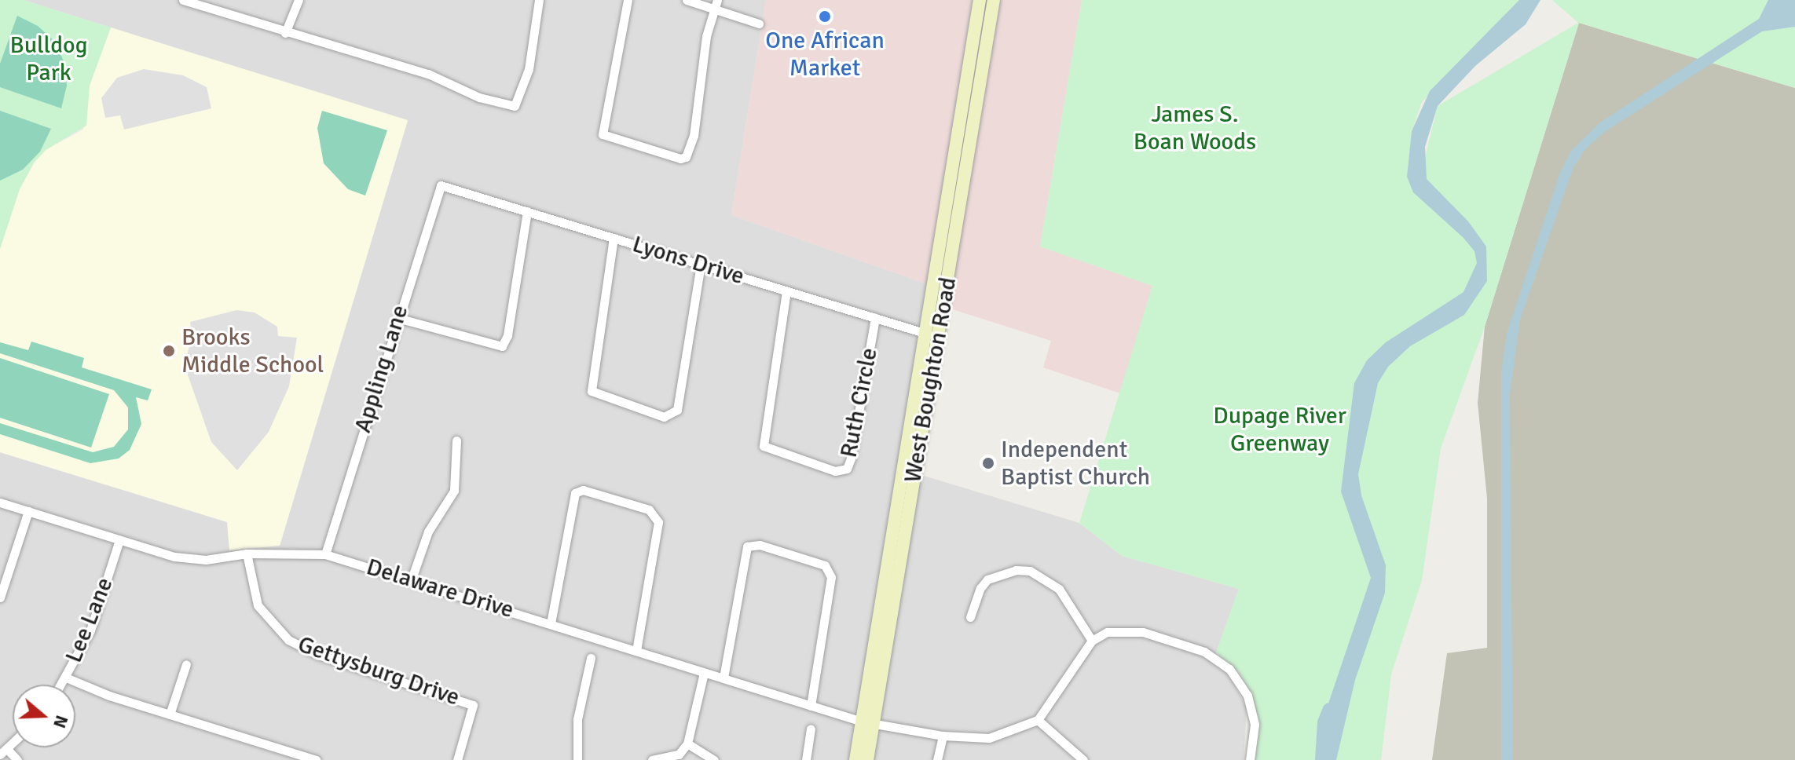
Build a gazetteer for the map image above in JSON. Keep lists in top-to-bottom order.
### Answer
{
  "streets": {
    "main road": ["West Boughton Road"],
    "street": [
      "Lyons Drive",
      "Appling Lane",
      "Ruth Circle",
      "Delaware Drive",
      "Lee Lane",
      "Gettysburg Drive"
    ]
  },
  "crossings": [
    ["Lyons Drive", "Appling Lane"],
    ["Lyons Drive", "West Boughton Road"],
    ["Lyons Drive", "Ruth Circle"],
    ["Appling Lane", "Delaware Drive"],
    ["West Boughton Road", "Delaware Drive"],
    ["Delaware Drive", "Lee Lane"],
    ["Delaware Drive", "Gettysburg Drive"]
  ],
  "parks": ["Bulldog Park", "James S. Boan Woods", "Dupage River Greenway"],
  "places": ["One African Market", "Brooks Middle School", "Independent Baptist Church"],
  "north": "right"
}
